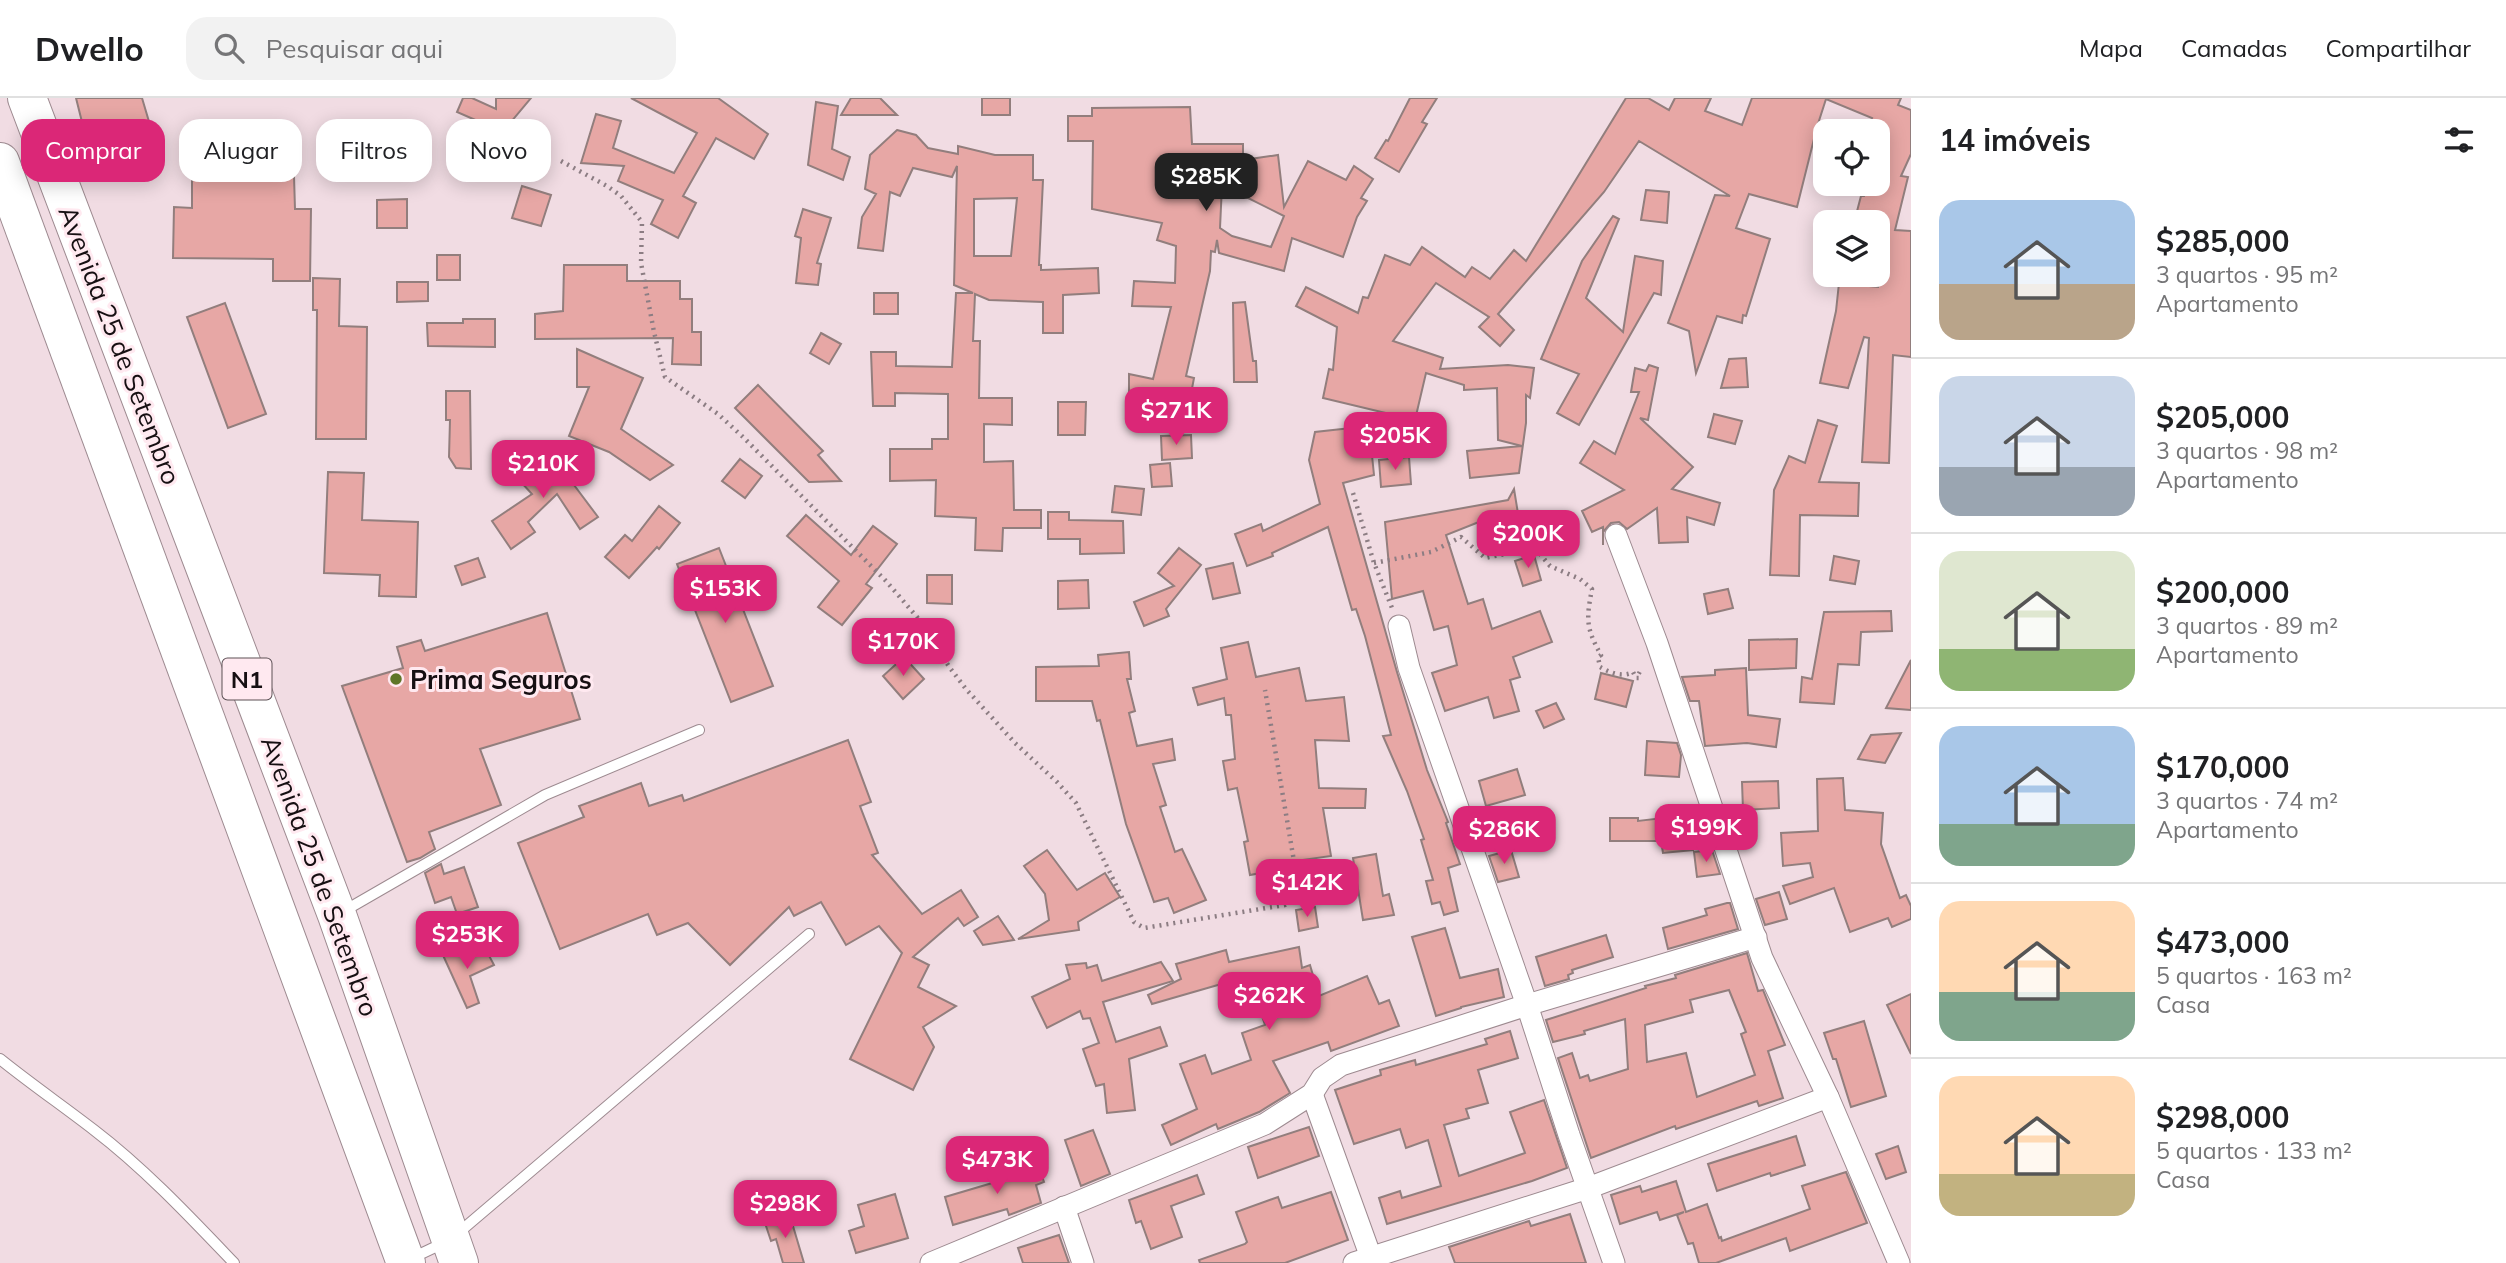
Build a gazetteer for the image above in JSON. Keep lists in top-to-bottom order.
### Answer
{
  "streets": {
    "highway": ["Avenida 25 de Setembro", "N1"]
  },
  "places": ["Prima Seguros"],
  "page": {
    "header": "Dwello",
    "search": "Pesquisar aqui",
    "nav": ["Mapa", "Camadas", "Compartilhar"],
    "heading": "14 imóveis",
    "chip": [
      "Comprar",
      "Alugar",
      "Filtros",
      "Novo"
    ],
    "price": [
      "$285K",
      "$271K",
      "$205K",
      "$210K",
      "$200K",
      "$153K",
      "$170K",
      "$199K",
      "$286K",
      "$142K",
      "$253K",
      "$262K",
      "$473K",
      "$298K"
    ],
    "list": [
      {
        "name": "$285,000",
        "note": "3 quartos · 95 m² · Apartamento"
      },
      {
        "name": "$205,000",
        "note": "3 quartos · 98 m² · Apartamento"
      },
      {
        "name": "$200,000",
        "note": "3 quartos · 89 m² · Apartamento"
      },
      {
        "name": "$170,000",
        "note": "3 quartos · 74 m² · Apartamento"
      },
      {
        "name": "$473,000",
        "note": "5 quartos · 163 m² · Casa"
      },
      {
        "name": "$298,000",
        "note": "5 quartos · 133 m² · Casa"
      }
    ]
  }
}
